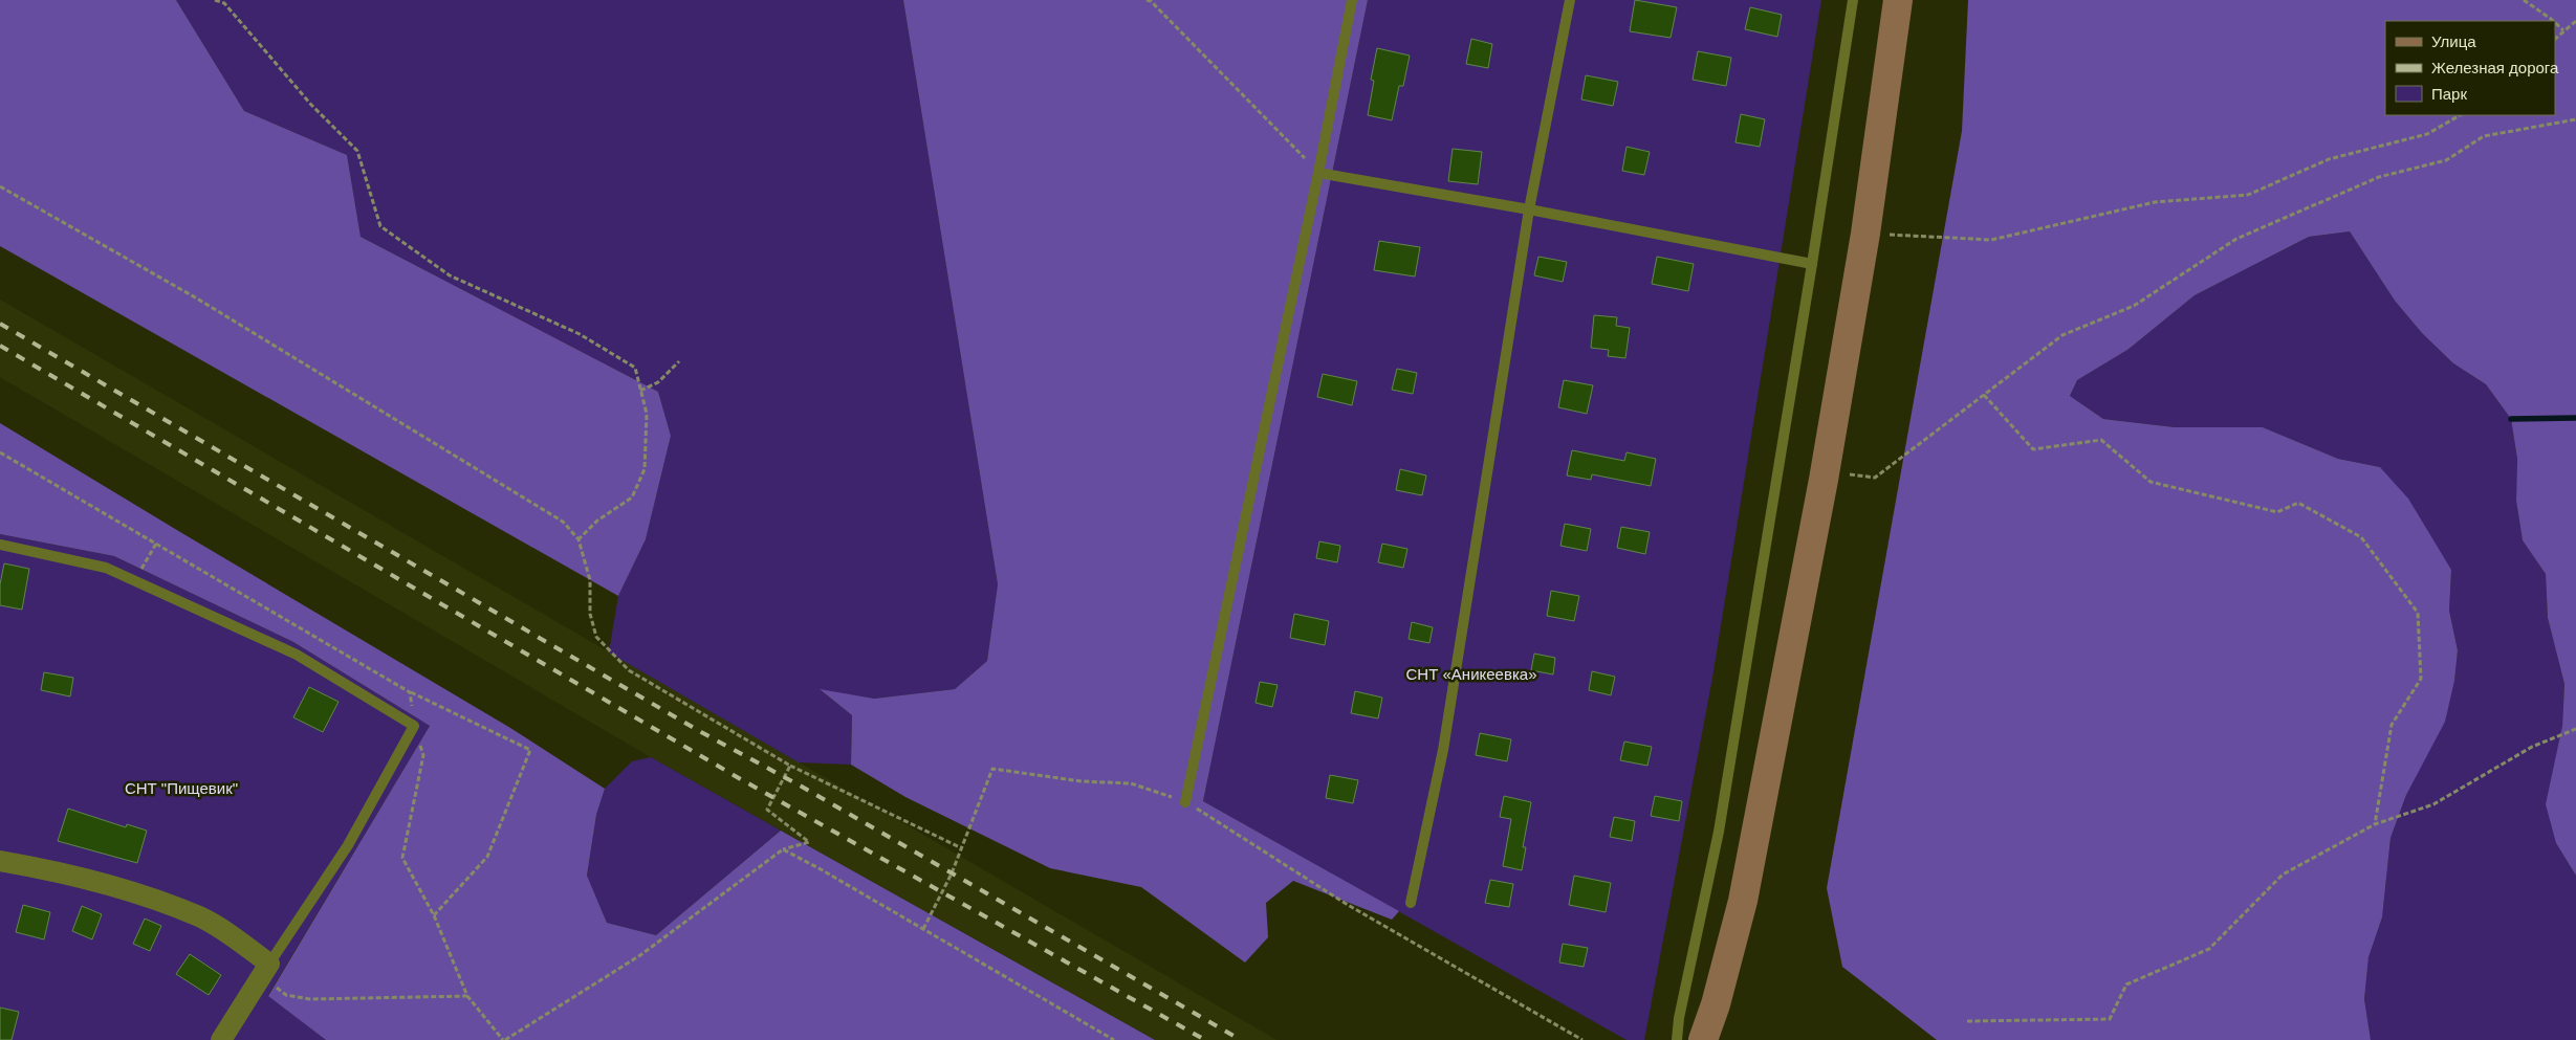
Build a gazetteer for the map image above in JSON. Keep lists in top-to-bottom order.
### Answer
{
  "parks": ["СНТ «Аникеевка»", "СНТ \"Пищевик\""],
  "legend": ["Улица", "Железная дорога", "Парк"]
}
